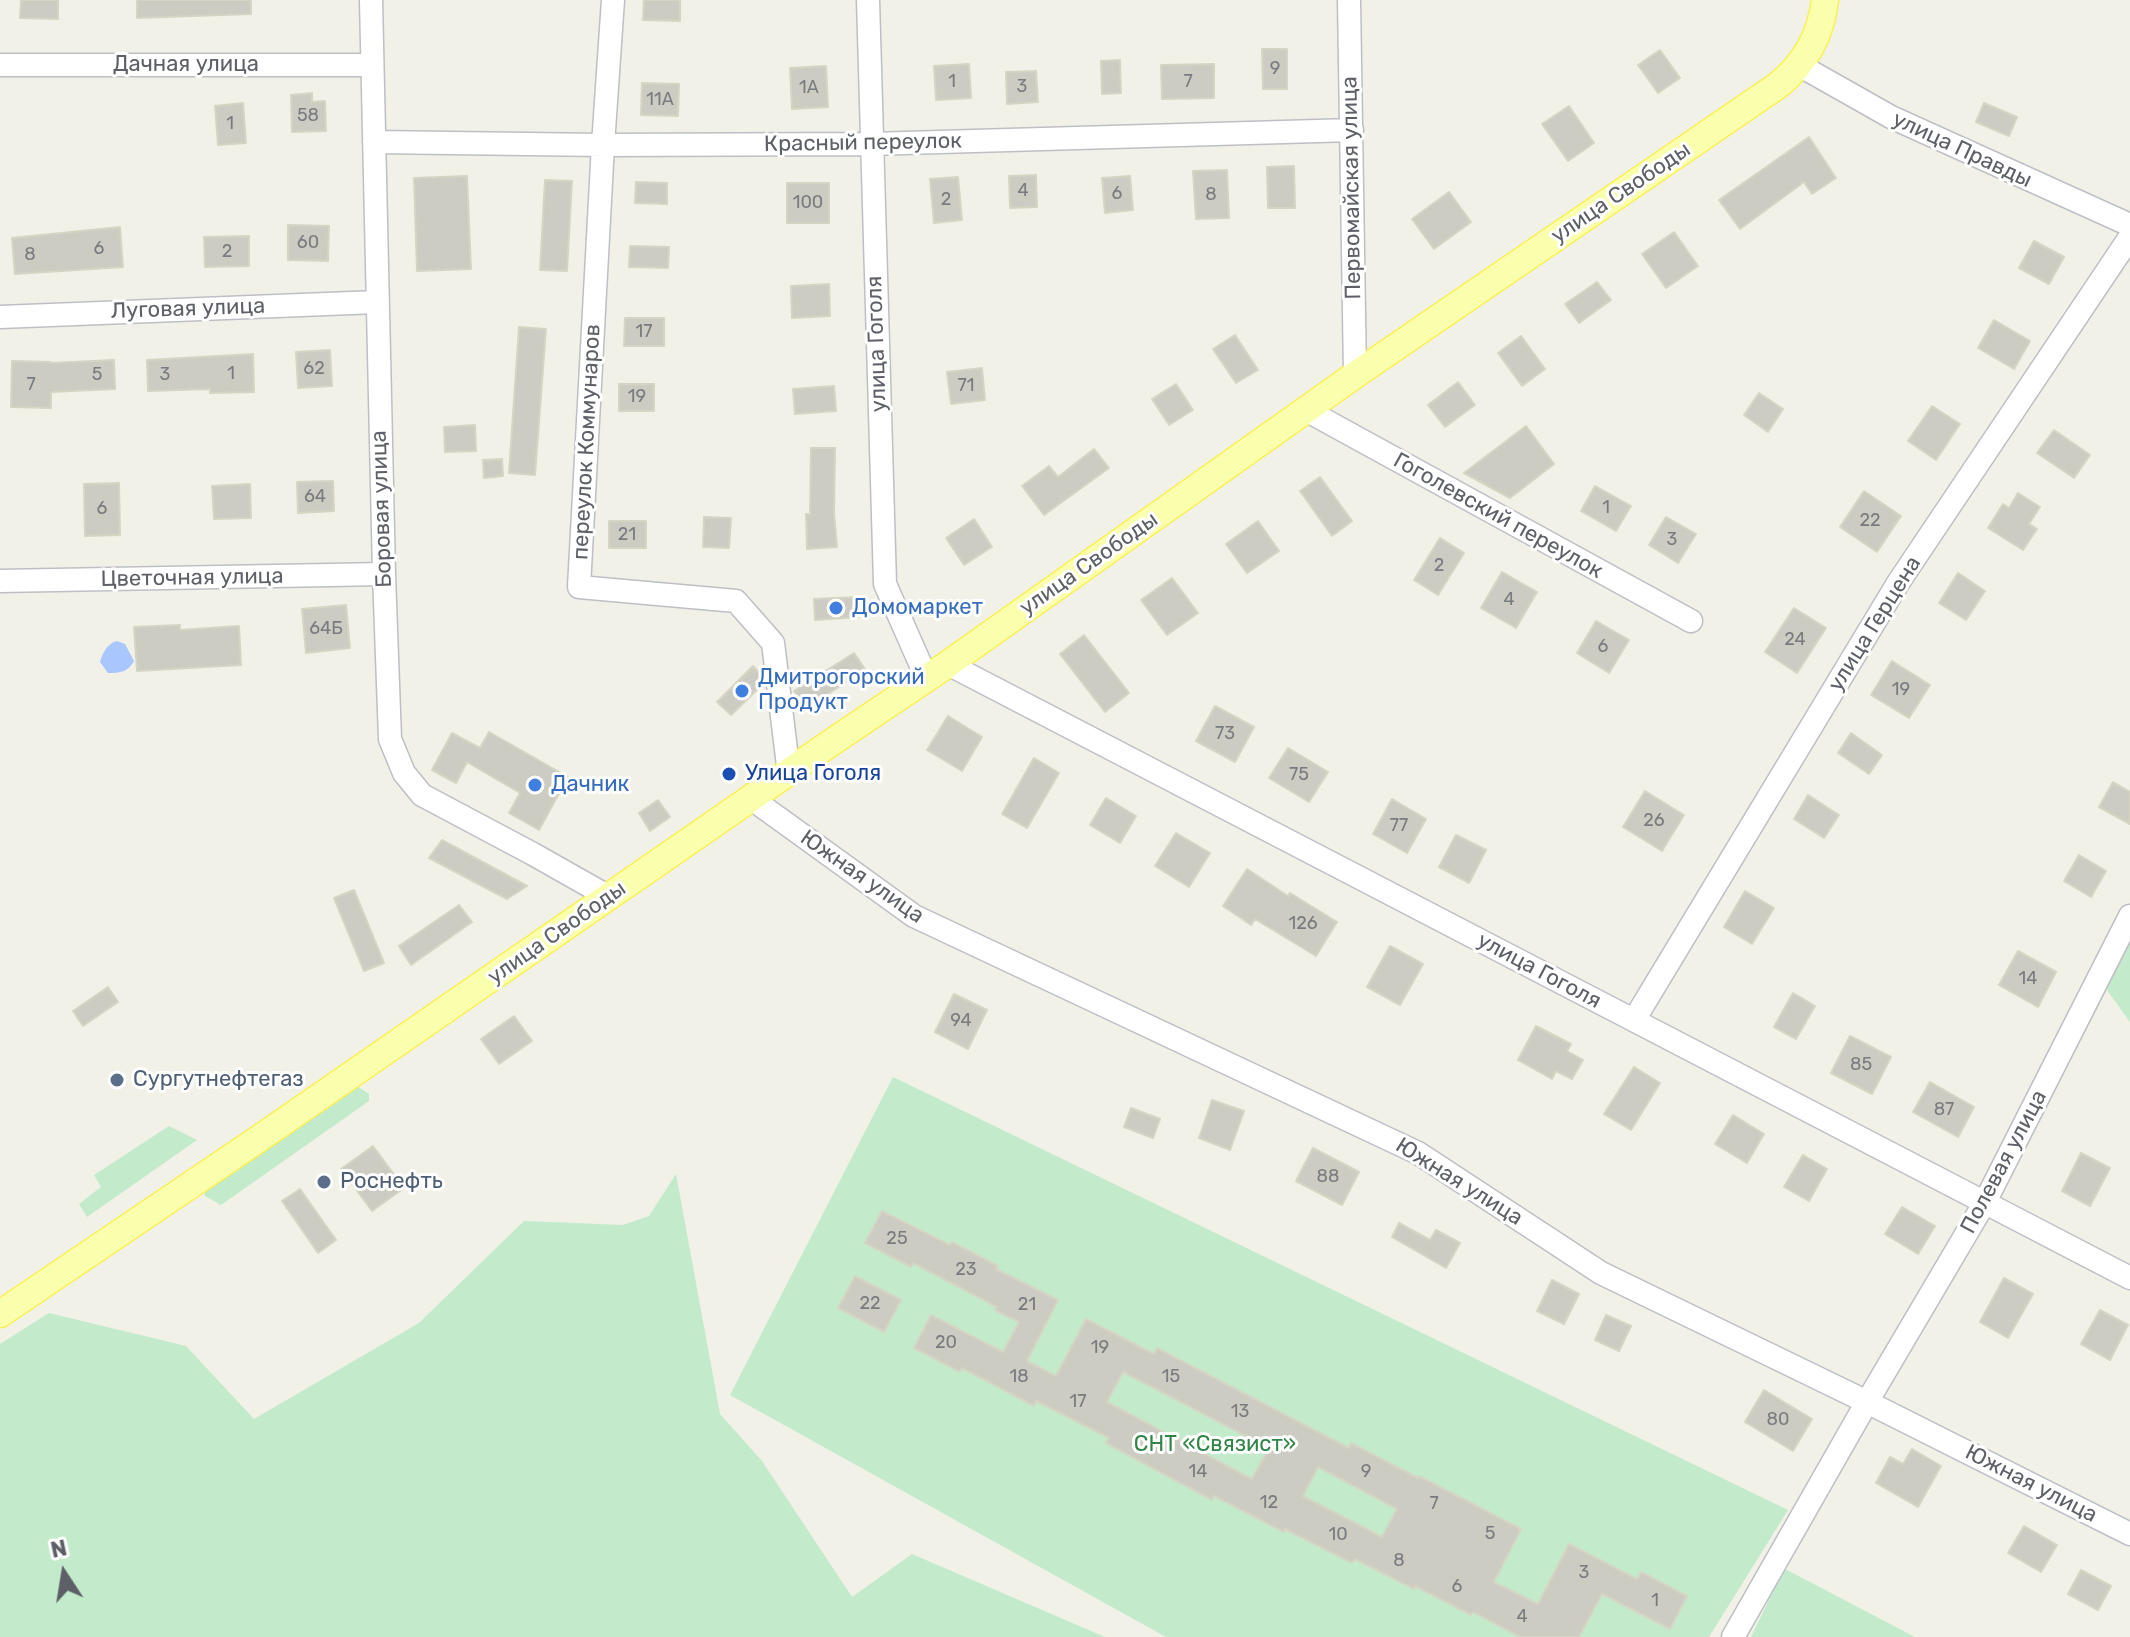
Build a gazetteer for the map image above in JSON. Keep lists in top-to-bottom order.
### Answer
{
  "streets": {
    "main road": ["улица Свободы"],
    "street": [
      "Дачная улица",
      "Красный переулок",
      "улица Правды",
      "Первомайская улица",
      "Луговая улица",
      "улица Гоголя",
      "переулок Коммунаров",
      "Боровая улица",
      "Гоголевский переулок",
      "Цветочная улица",
      "улица Герцена",
      "Южная улица",
      "Полевая улица"
    ]
  },
  "crossings": [
    ["Дачная улица", "Боровая улица"],
    ["Красный переулок", "Первомайская улица"],
    ["Красный переулок", "улица Гоголя"],
    ["Красный переулок", "переулок Коммунаров"],
    ["Красный переулок", "Боровая улица"],
    ["улица Правды", "улица Свободы"],
    ["Первомайская улица", "улица Свободы"],
    ["улица Свободы", "улица Гоголя"],
    ["улица Свободы", "переулок Коммунаров"],
    ["улица Свободы", "Боровая улица"],
    ["улица Свободы", "Гоголевский переулок"],
    ["улица Свободы", "Южная улица"],
    ["Луговая улица", "Боровая улица"],
    ["улица Гоголя", "улица Герцена"],
    ["улица Гоголя", "Полевая улица"],
    ["Боровая улица", "Цветочная улица"],
    ["Южная улица", "Полевая улица"]
  ],
  "parks": ["СНТ «Связист»"],
  "places": [
    "Домомаркет",
    "Дмитрогорский Продукт",
    "Улица Гоголя",
    "Дачник",
    "Сургутнефтегаз",
    "Роснефть"
  ],
  "house_numbers": [
    "9",
    "1",
    "7",
    "3",
    "1А",
    "11А",
    "58",
    "1",
    "4",
    "6",
    "8",
    "2",
    "100",
    "60",
    "6",
    "2",
    "8",
    "17",
    "62",
    "1",
    "5",
    "3",
    "7",
    "71",
    "19",
    "64",
    "1",
    "6",
    "22",
    "21",
    "3",
    "2",
    "4",
    "64Б",
    "24",
    "6",
    "19",
    "73",
    "75",
    "26",
    "77",
    "126",
    "14",
    "94",
    "85",
    "87",
    "88",
    "25",
    "23",
    "22",
    "21",
    "20",
    "19",
    "18",
    "15",
    "17",
    "13",
    "80",
    "14",
    "9",
    "12",
    "7",
    "5",
    "10",
    "8",
    "3",
    "6",
    "1",
    "4"
  ],
  "north": "top"
}
